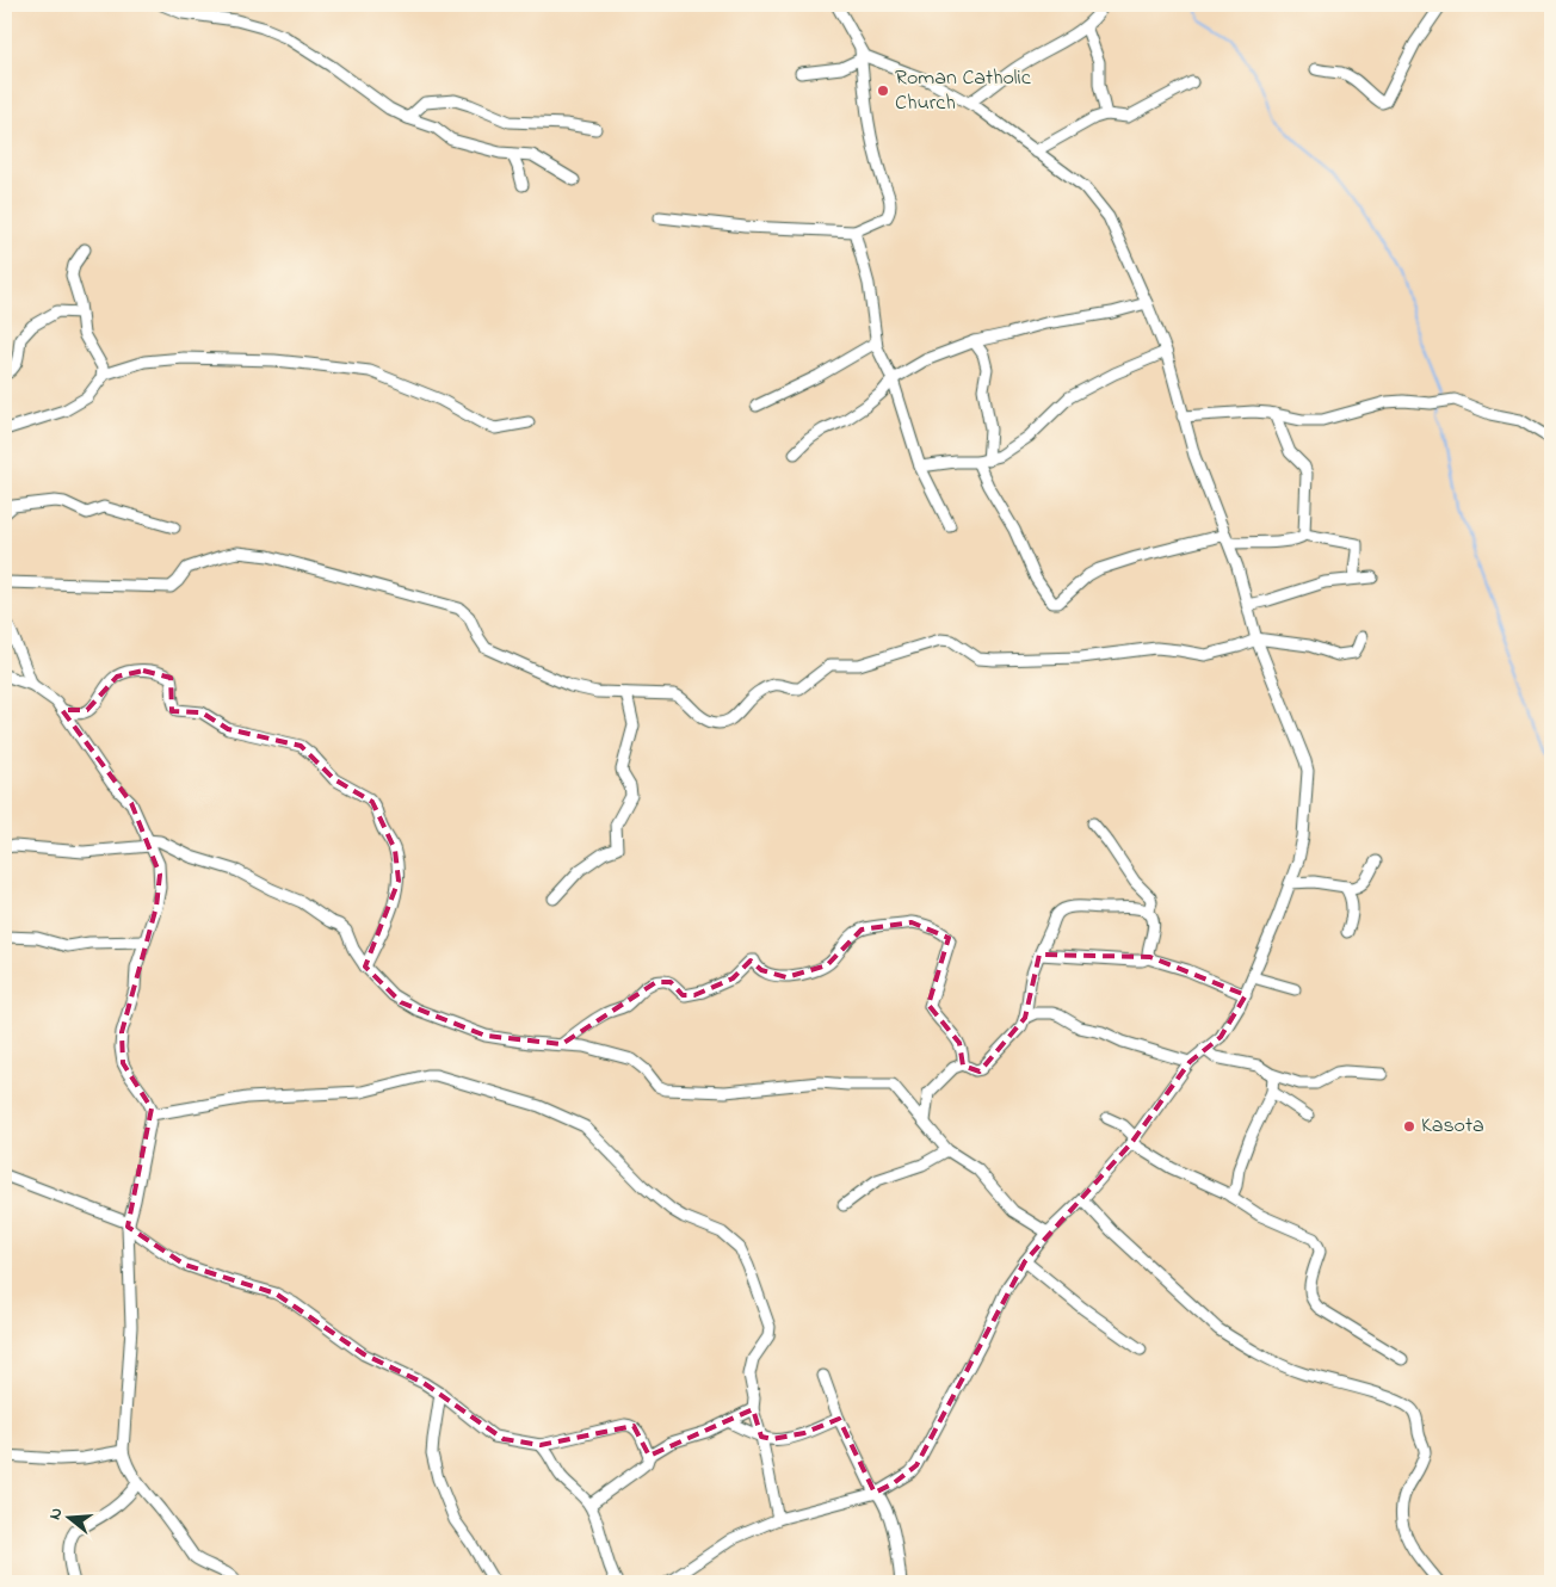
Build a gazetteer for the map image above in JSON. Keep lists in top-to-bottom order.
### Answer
{
  "places": ["Roman Catholic Church", "Kasota"],
  "north": "left"
}
